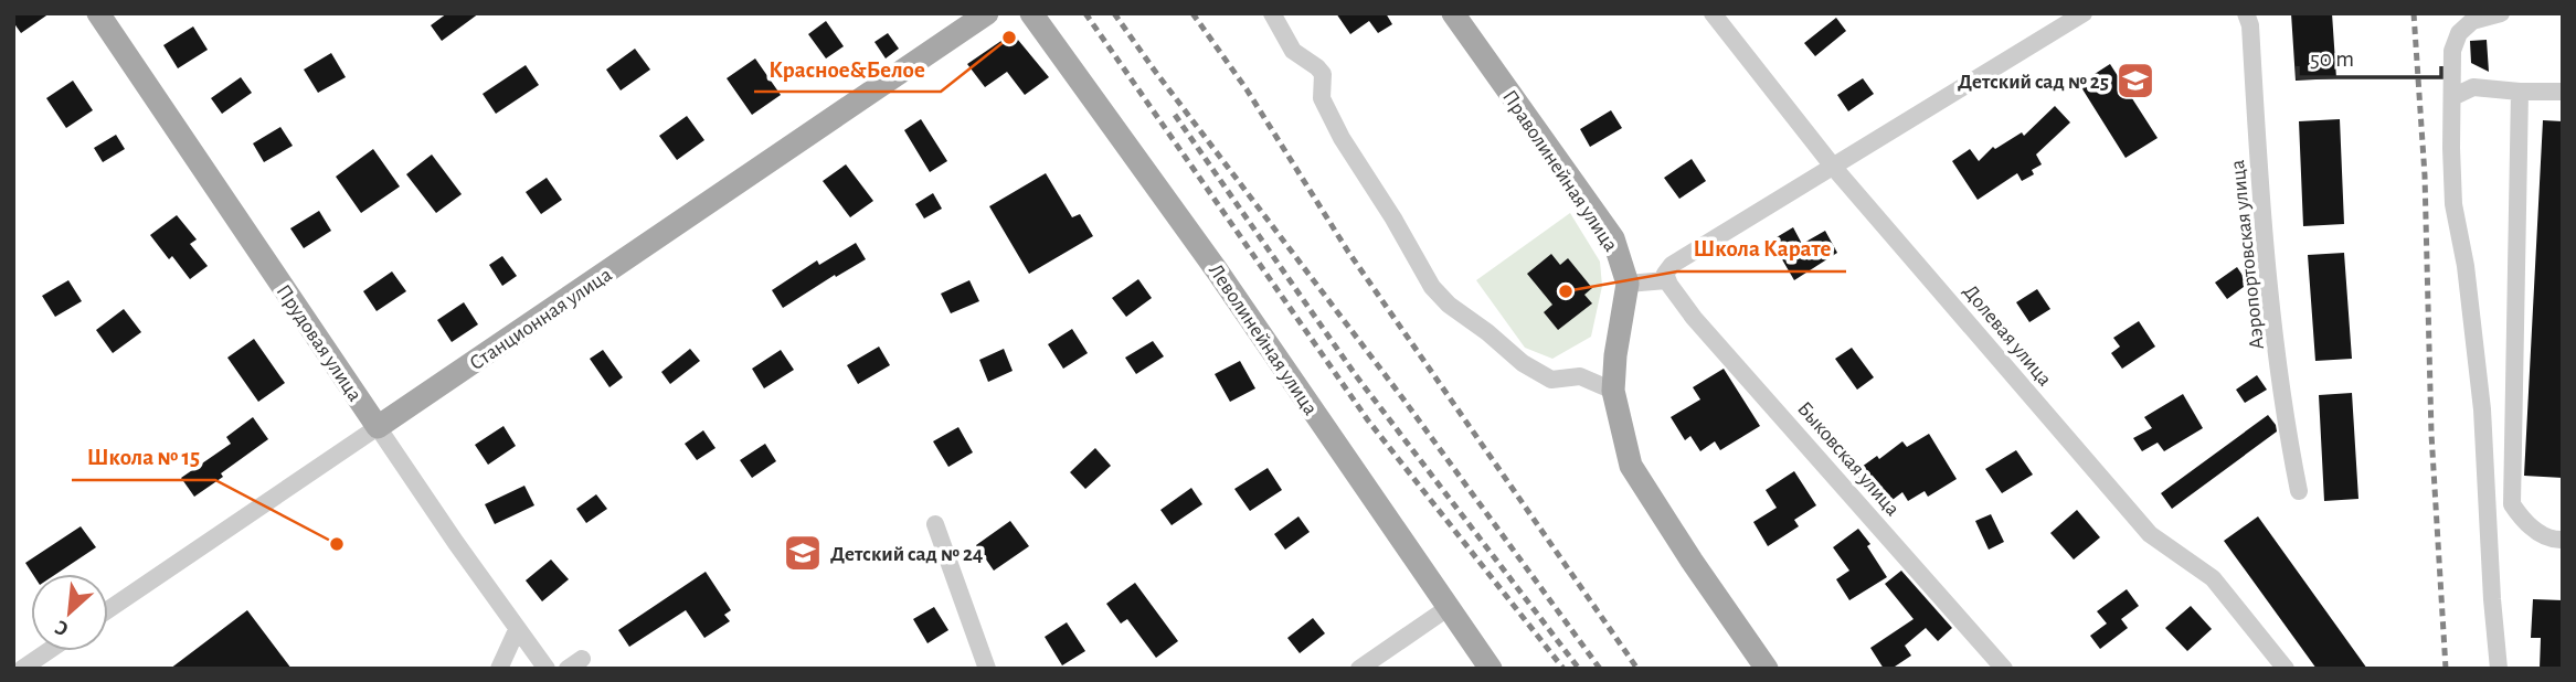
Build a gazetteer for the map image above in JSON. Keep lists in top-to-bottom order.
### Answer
{
  "streets": {
    "main road": [
      "Праволинейная улица",
      "Станционная улица",
      "Леволинейная улица",
      "Прудовая улица"
    ],
    "street": ["Аэропортовская улица", "Долевая улица", "Быковская улица"]
  },
  "crossings": [
    ["Станционная улица", "Прудовая улица"]
  ],
  "places": {
    "other": ["Красное&Белое", "Школа Карате", "Школа № 15"],
    "school or university": ["Детский сад № 25", "Детский сад № 24"]
  },
  "scale_bar": "50 m",
  "north": "bottom left"
}
